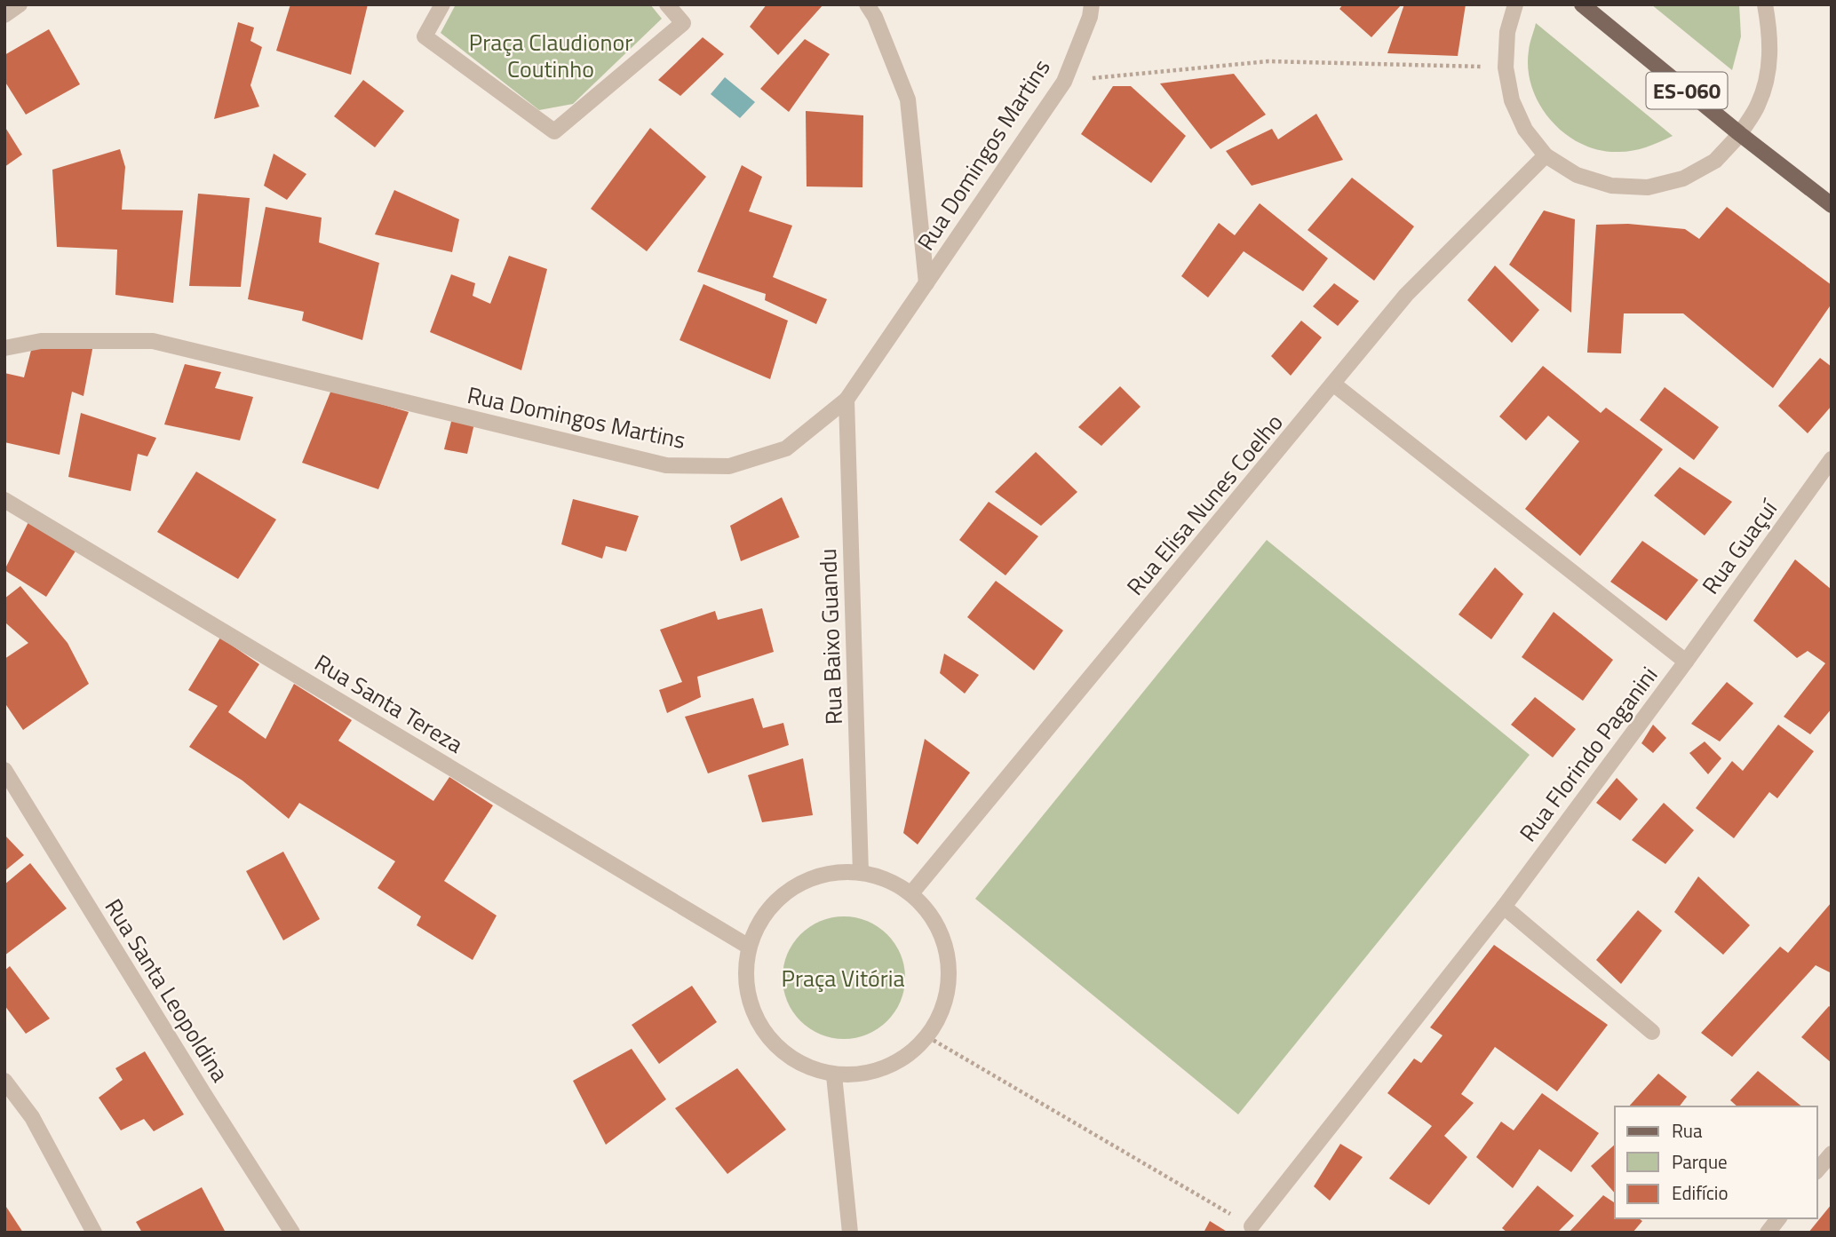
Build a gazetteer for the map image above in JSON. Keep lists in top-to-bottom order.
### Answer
{
  "streets": {
    "main road": ["ES-060"],
    "street": [
      "Rua Domingos Martins",
      "Rua Elisa Nunes Coelho",
      "Rua Guaçuí",
      "Rua Baixo Guandu",
      "Rua Santa Tereza",
      "Rua Florindo Paganini",
      "Rua Santa Leopoldina"
    ]
  },
  "crossings": [
    ["Rua Domingos Martins", "Rua Baixo Guandu"],
    ["Rua Elisa Nunes Coelho", "Rua Baixo Guandu"],
    ["Rua Elisa Nunes Coelho", "Rua Santa Tereza"],
    ["Rua Elisa Nunes Coelho", "Rua Florindo Paganini"],
    ["Rua Guaçuí", "Rua Florindo Paganini"],
    ["Rua Baixo Guandu", "Rua Santa Tereza"]
  ],
  "parks": ["Praça Claudionor Coutinho", "Praça Vitória"],
  "legend": ["Rua", "Parque", "Edifício"]
}
